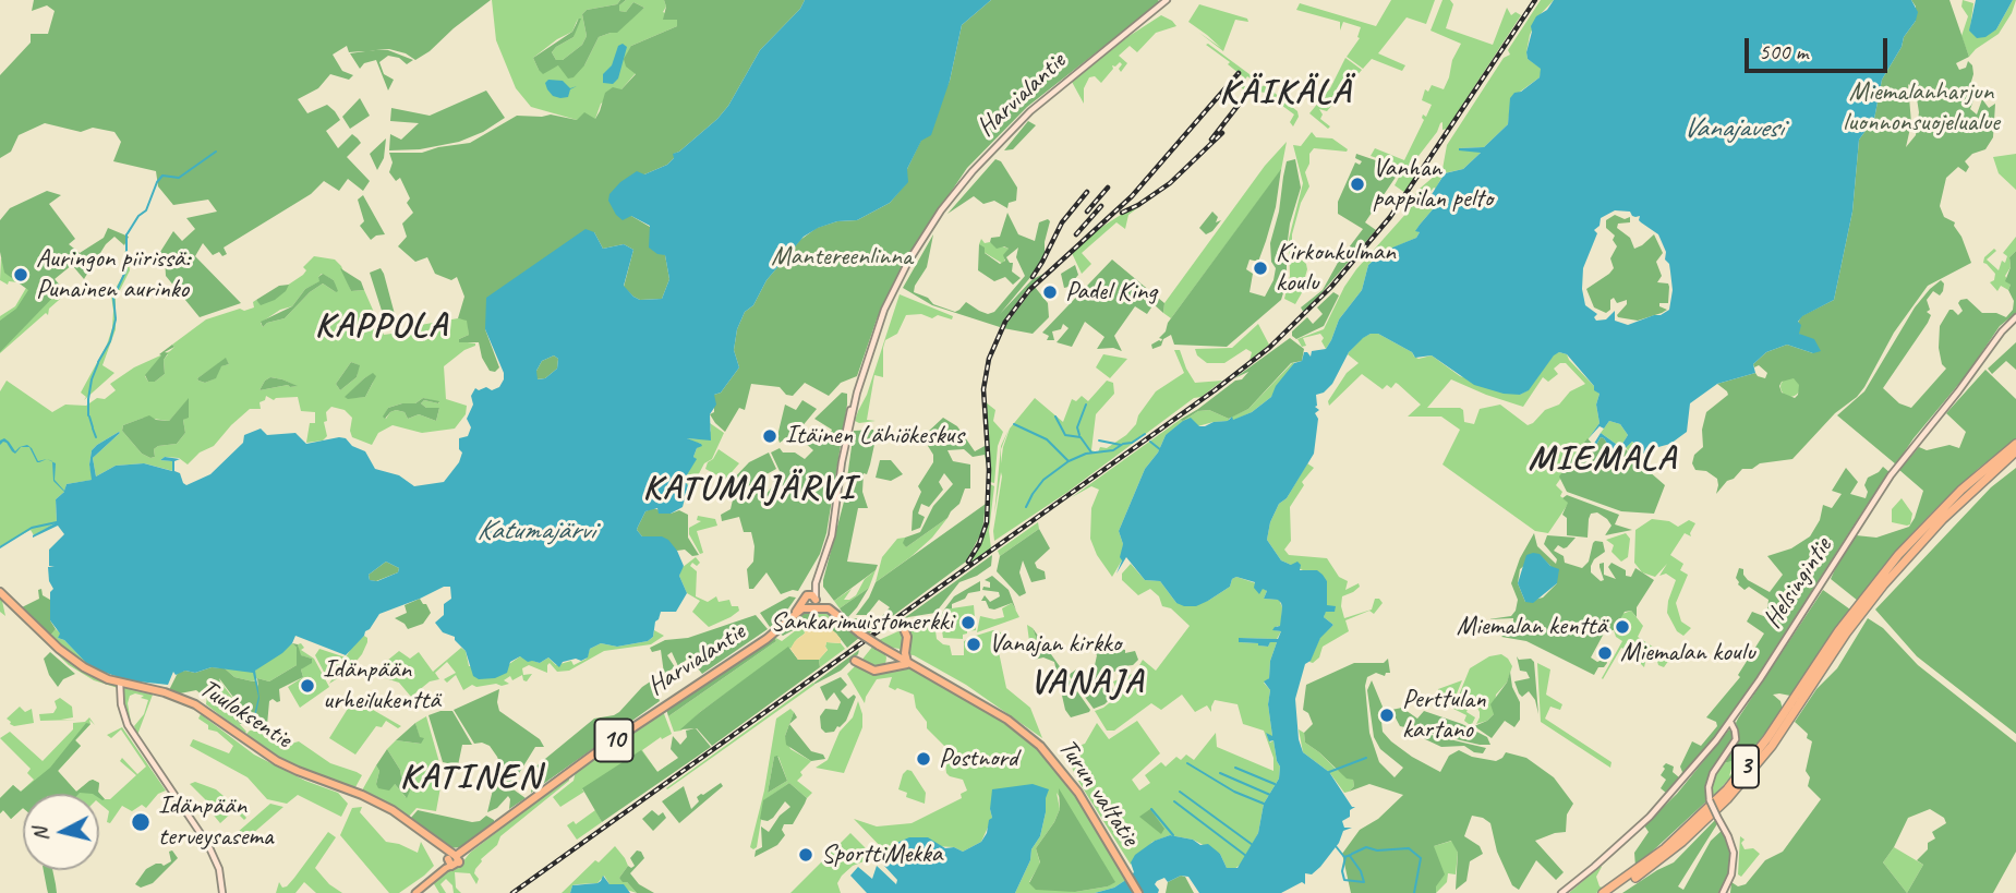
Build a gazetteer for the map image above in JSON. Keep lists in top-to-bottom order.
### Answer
{
  "streets": {
    "highway": [
      "Harvialantie",
      "Tuuloksentie",
      "10",
      "3",
      "Turun valtatie"
    ],
    "main road": ["Helsingintie"]
  },
  "crossings": [
    ["Harvialantie", "Tuuloksentie"],
    ["Harvialantie", "Turun valtatie"]
  ],
  "districts": [
    "KÄIKÄLÄ",
    "KAPPOLA",
    "MIEMALA",
    "KATUMAJÄRVI",
    "VANAJA",
    "KATINEN"
  ],
  "water": ["Vanajavesi", "Katumajärvi"],
  "parks": ["Miemalanharjun luonnonsuojelualue", "Mantereenlinna"],
  "places": [
    "Vanhan pappilan pelto",
    "Kirkonkulman koulu",
    "Auringon piirissä: Punainen aurinko",
    "Padel King",
    "Itäinen Lähiökeskus",
    "Sankarimuistomerkki",
    "Miemalan kenttä",
    "Vanajan kirkko",
    "Miemalan koulu",
    "Idänpään urheilukenttä",
    "Perttulan kartano",
    "Postnord",
    "Idänpään terveysasema",
    "SporttiMekka"
  ],
  "scale_bar": "500 m",
  "north": "left"
}
